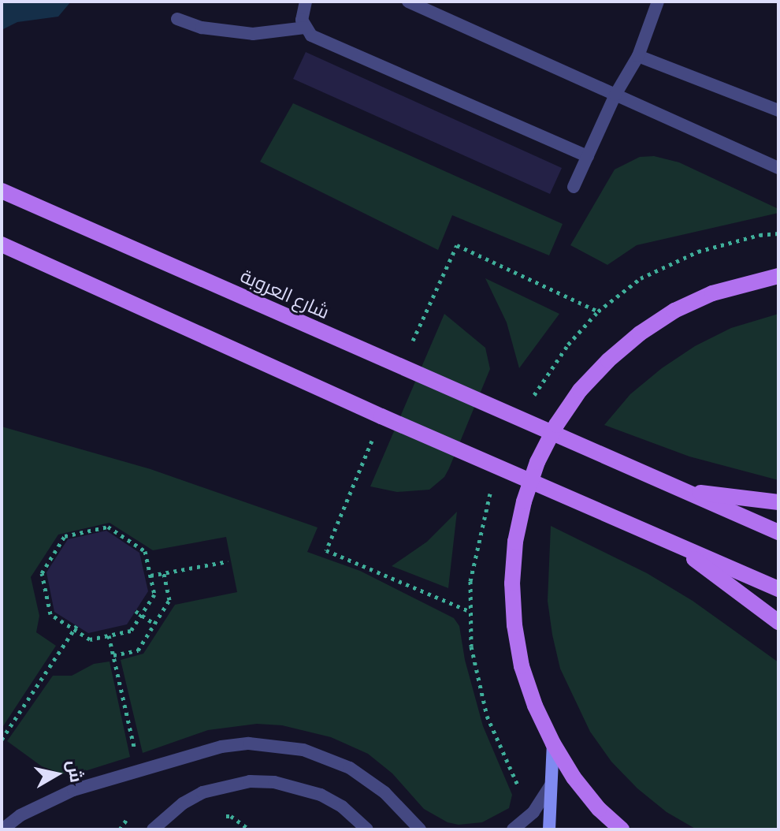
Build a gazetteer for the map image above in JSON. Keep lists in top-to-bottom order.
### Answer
{
  "streets": {
    "main road": ["شارع العروبة"]
  },
  "north": "right"
}
